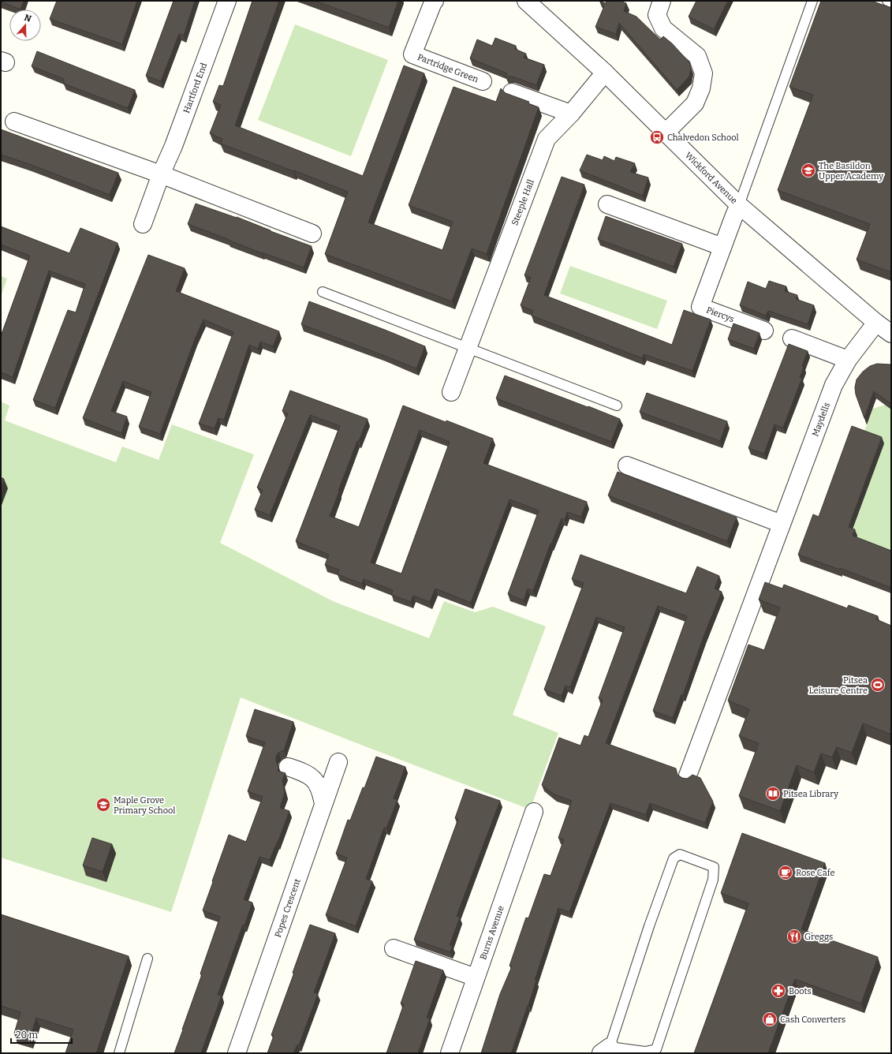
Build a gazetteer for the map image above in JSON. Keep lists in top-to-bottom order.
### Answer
{
  "streets": {
    "street": [
      "Partridge Green",
      "Hartford End",
      "Wickford Avenue",
      "Steeple Hall",
      "Piercys",
      "Maydells",
      "Popes Crescent",
      "Burns Avenue"
    ]
  },
  "crossings": [
    ["Wickford Avenue", "Steeple Hall"],
    ["Wickford Avenue", "Piercys"],
    ["Wickford Avenue", "Maydells"]
  ],
  "places": {
    "bus stop": ["Chalvedon School"],
    "school or university": ["The Basildon Upper Academy", "Maple Grove Primary School"],
    "sports": ["Pitsea Leisure Centre"],
    "library": ["Pitsea Library"],
    "cafe": ["Rose Cafe"],
    "restaurant": ["Greggs"],
    "pharmacy": ["Boots"],
    "shop": ["Cash Converters"]
  },
  "scale_bar": "20 m",
  "north": "top"
}
